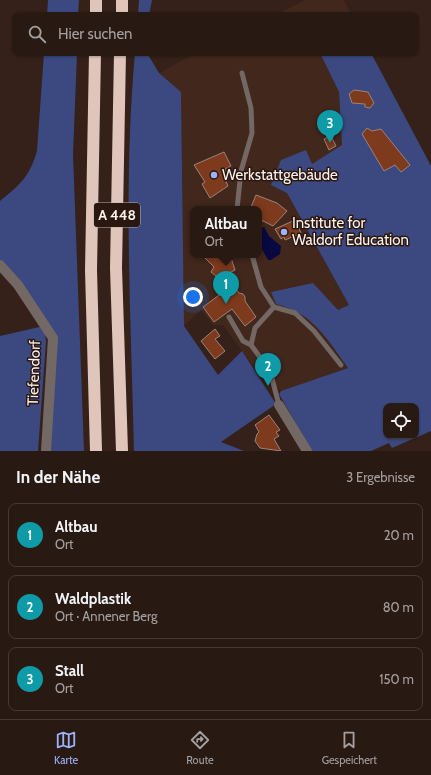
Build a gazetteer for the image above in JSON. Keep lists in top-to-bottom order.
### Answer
{
  "streets": {
    "highway": ["A 448"],
    "street": ["Tiefendorf"]
  },
  "places": ["Werkstattgebäude", "Institute for Waldorf Education"],
  "page": {
    "search": "Hier suchen",
    "pins": ["3", "1", "2"],
    "popup": ["Altbau", "Ort"],
    "heading": ["In der Nähe", "3 Ergebnisse"],
    "list": [
      {
        "mark": "1",
        "name": "Altbau",
        "note": "Ort",
        "value": "20 m"
      },
      {
        "mark": "2",
        "name": "Waldplastik",
        "note": "Ort · Annener Berg",
        "value": "80 m"
      },
      {
        "mark": "3",
        "name": "Stall",
        "note": "Ort",
        "value": "150 m"
      }
    ],
    "nav": ["Karte", "Route", "Gespeichert"]
  }
}
